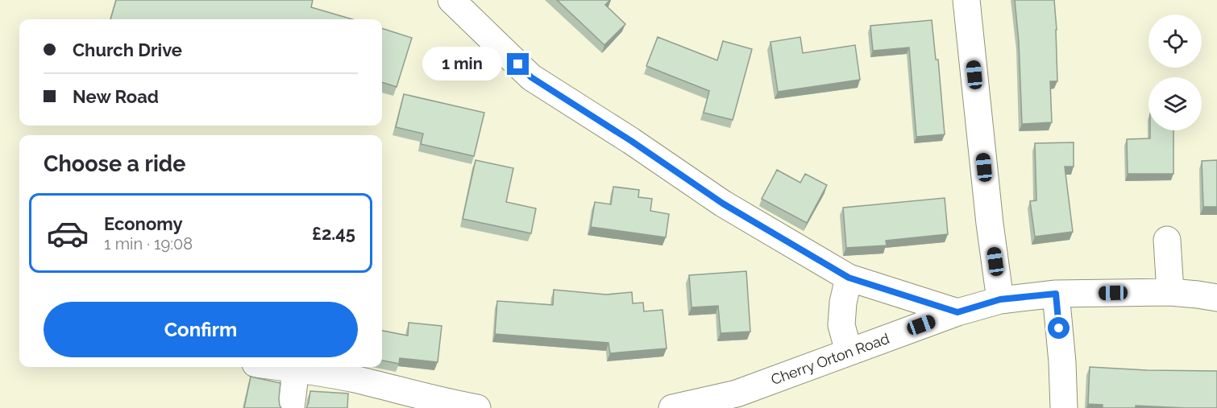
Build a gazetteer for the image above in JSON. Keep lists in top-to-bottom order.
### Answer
{
  "streets": {
    "street": ["Cherry Orton Road"]
  },
  "page": {
    "banner": ["Church Drive", "New Road"],
    "bubble": "1 min",
    "heading": "Choose a ride",
    "list": [
      {
        "name": "Economy",
        "note": "1 min · 19:08",
        "value": "£2.45"
      }
    ],
    "buttons": "Confirm"
  }
}
